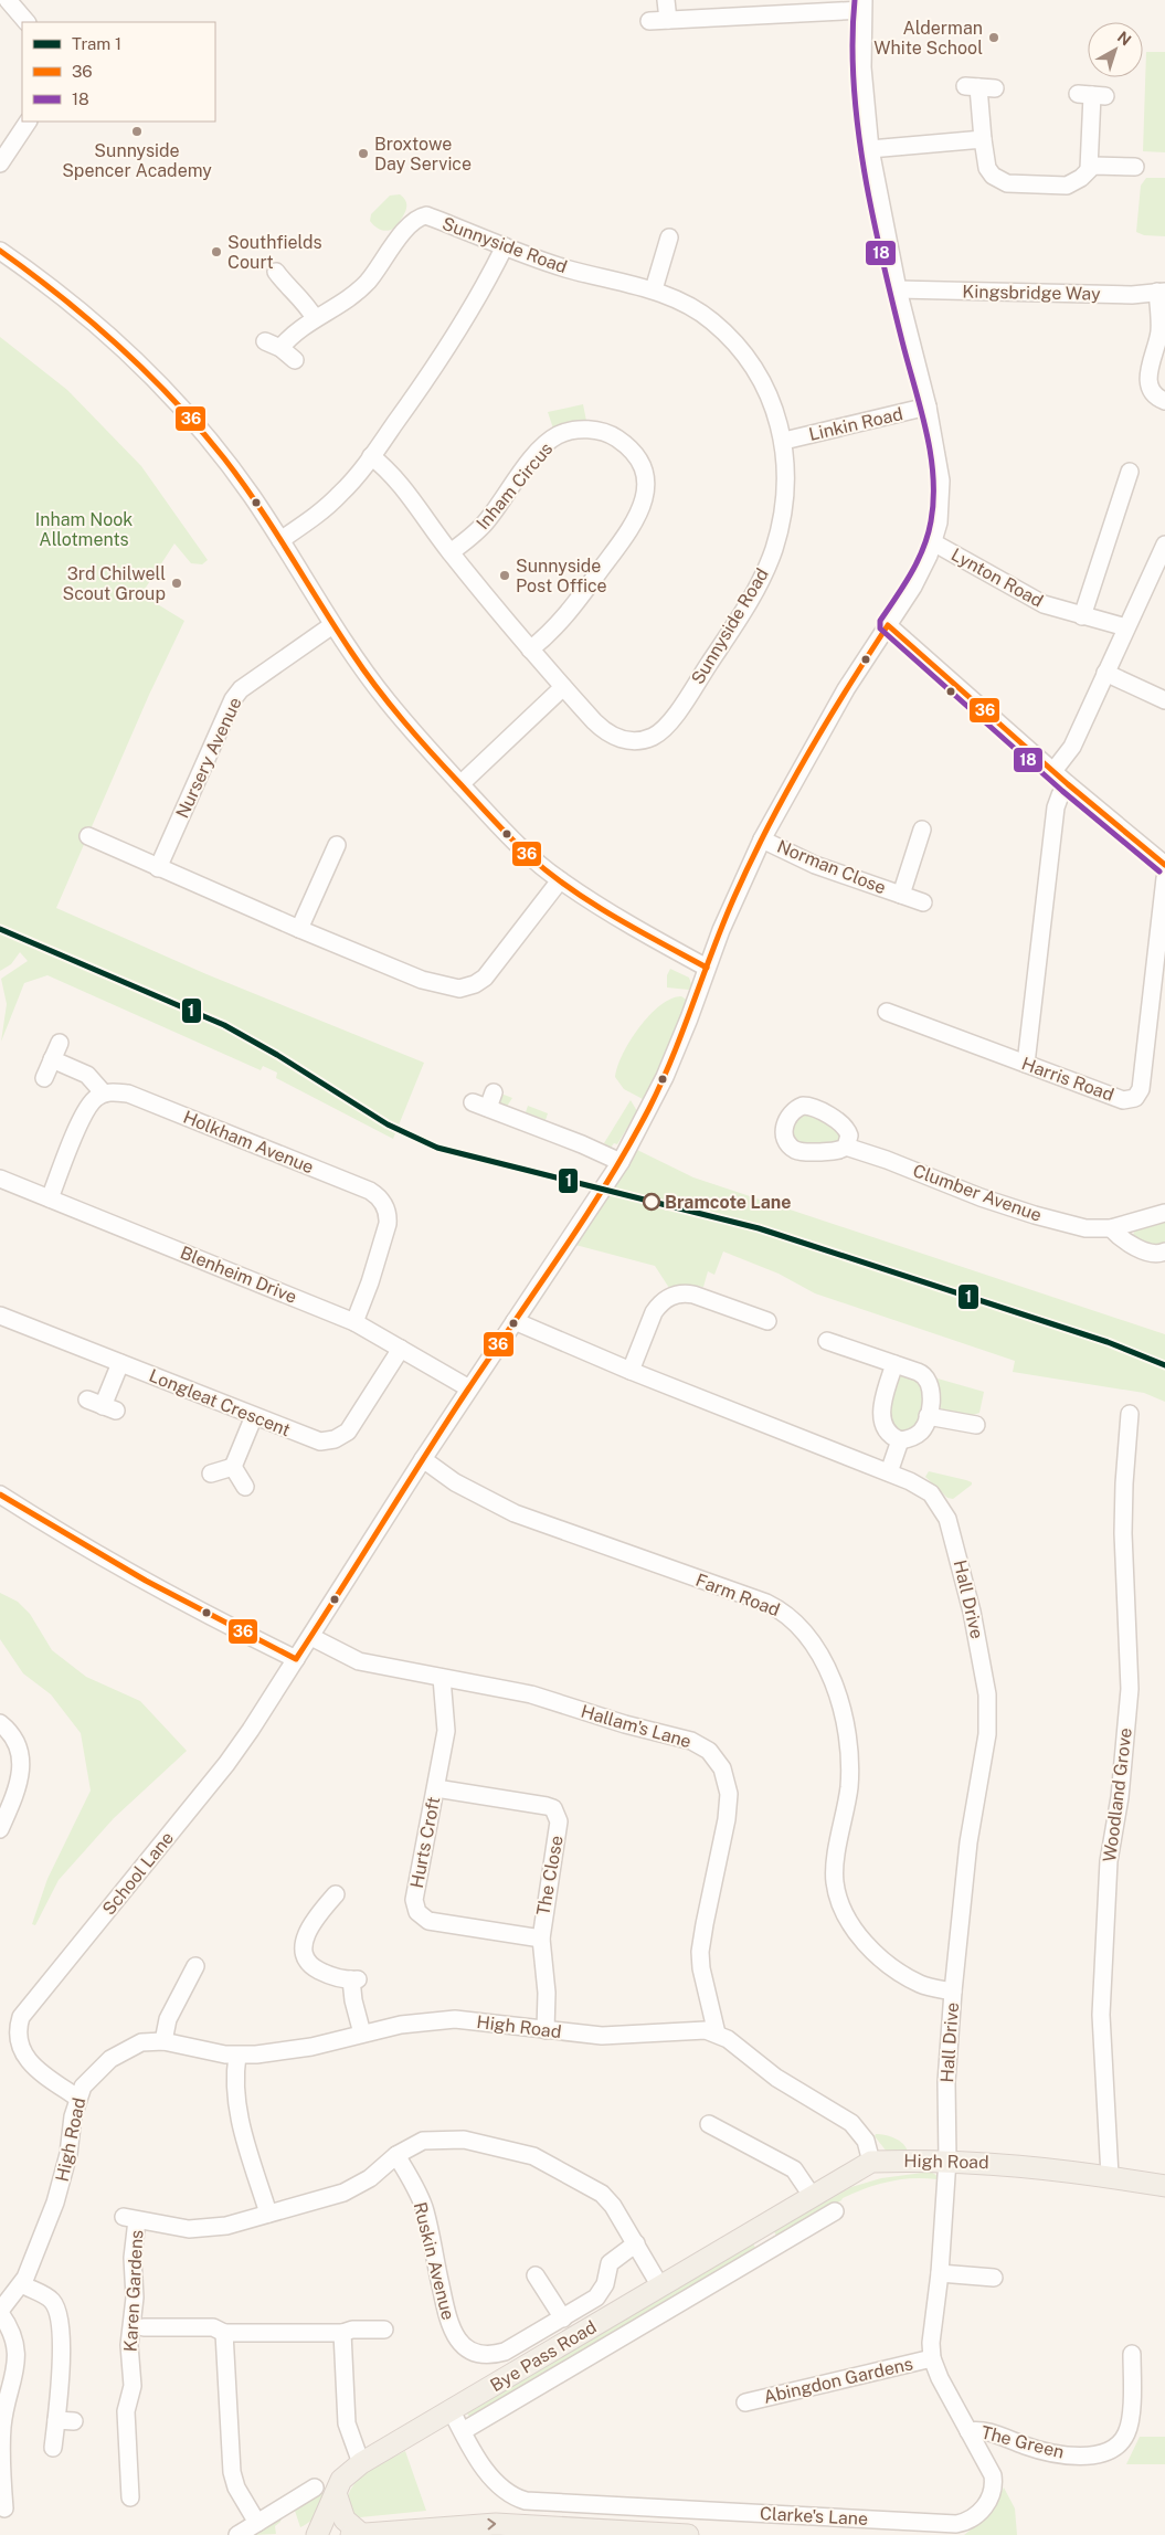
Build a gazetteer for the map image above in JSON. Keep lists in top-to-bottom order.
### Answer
{
  "streets": {
    "main road": ["High Road", "Bye Pass Road"],
    "street": [
      "Sunnyside Road",
      "Kingsbridge Way",
      "Linkin Road",
      "Inham Circus",
      "Lynton Road",
      "Nursery Avenue",
      "Norman Close",
      "Harris Road",
      "Holkham Avenue",
      "Clumber Avenue",
      "Blenheim Drive",
      "Longleat Crescent",
      "Farm Road",
      "Hall Drive",
      "Hallam's Lane",
      "Woodland Grove",
      "Hurts Croft",
      "School Lane",
      "The Close",
      "Ruskin Avenue",
      "Karen Gardens",
      "Abingdon Gardens",
      "The Green",
      "Clarke's Lane"
    ]
  },
  "crossings": [
    ["Sunnyside Road", "Linkin Road"],
    ["Sunnyside Road", "Inham Circus"],
    ["Holkham Avenue", "Blenheim Drive"],
    ["Blenheim Drive", "Longleat Crescent"],
    ["Farm Road", "Hall Drive"],
    ["Hall Drive", "High Road"],
    ["Hall Drive", "Clarke's Lane"],
    ["Hallam's Lane", "Hurts Croft"],
    ["Hallam's Lane", "School Lane"],
    ["Hallam's Lane", "High Road"],
    ["Woodland Grove", "High Road"],
    ["Hurts Croft", "The Close"],
    ["School Lane", "High Road"],
    ["The Close", "High Road"],
    ["High Road", "Bye Pass Road"],
    ["High Road", "Clarke's Lane"],
    ["Bye Pass Road", "Clarke's Lane"],
    ["Abingdon Gardens", "Clarke's Lane"],
    ["The Green", "Clarke's Lane"]
  ],
  "parks": ["Inham Nook Allotments"],
  "places": [
    "Alderman White School",
    "Sunnyside Spencer Academy",
    "Broxtowe Day Service",
    "Southfields Court",
    "Sunnyside Post Office",
    "3rd Chilwell Scout Group",
    "Bramcote Lane"
  ],
  "lines": ["transit line 18", "transit line 36", "tram line 1"],
  "legend": ["Tram 1", "36", "18"],
  "north": "top right"
}
